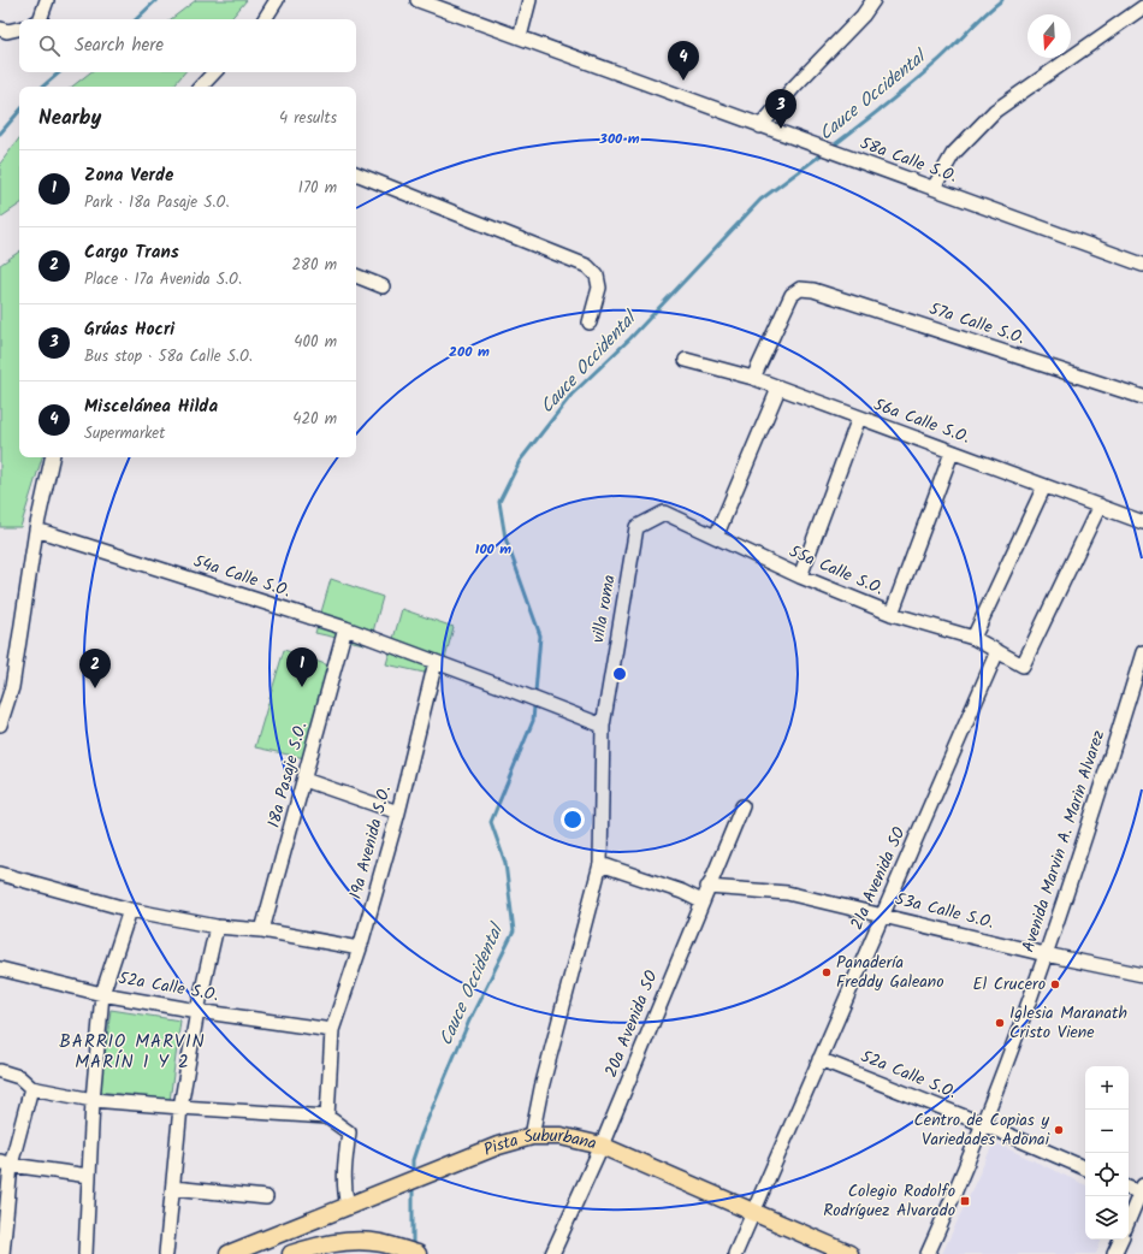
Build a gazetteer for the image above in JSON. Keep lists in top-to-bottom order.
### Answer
{
  "streets": {
    "main road": ["Pista Suburbana"],
    "street": [
      "58a Calle S.O.",
      "57a Calle S.O.",
      "56a Calle S.O.",
      "55a Calle S.O.",
      "54a Calle S.O.",
      "villa roma",
      "18a Pasaje S.O.",
      "Avenida Marvin A. Marin Alvarez",
      "19a Avenida S.O.",
      "21a Avenida SO",
      "53a Calle S.O.",
      "52a Calle S.O.",
      "20a Avenida SO"
    ]
  },
  "crossings": [
    ["57a Calle S.O.", "56a Calle S.O."],
    ["56a Calle S.O.", "55a Calle S.O."],
    ["55a Calle S.O.", "villa roma"],
    ["55a Calle S.O.", "21a Avenida SO"],
    ["54a Calle S.O.", "18a Pasaje S.O."],
    ["54a Calle S.O.", "19a Avenida S.O."],
    ["villa roma", "Pista Suburbana"],
    ["Avenida Marvin A. Marin Alvarez", "53a Calle S.O."],
    ["Avenida Marvin A. Marin Alvarez", "52a Calle S.O."],
    ["19a Avenida S.O.", "52a Calle S.O."],
    ["21a Avenida SO", "53a Calle S.O."],
    ["21a Avenida SO", "52a Calle S.O."],
    ["21a Avenida SO", "Pista Suburbana"],
    ["53a Calle S.O.", "20a Avenida SO"],
    ["20a Avenida SO", "Pista Suburbana"]
  ],
  "districts": ["BARRIO MARVIN MARÍN 1 Y 2"],
  "water": ["Cauce Occidental"],
  "places": {
    "other": [
      "Panadería Freddy Galeano",
      "El Crucero",
      "Iglesia Maranath Cristo Viene",
      "Centro de Copias y Variedades Adonai"
    ],
    "transit": ["Colegio Rodolfo Rodríguez Alvarado"]
  },
  "north": "bottom",
  "page": {
    "search": "Search here",
    "pins": [
      "4",
      "3",
      "1",
      "2"
    ],
    "heading": ["Nearby", "4 results"],
    "list": [
      {
        "mark": "1",
        "name": "Zona Verde",
        "note": "Park · 18a Pasaje S.O.",
        "value": "170 m"
      },
      {
        "mark": "2",
        "name": "Cargo Trans",
        "note": "Place · 17a Avenida S.O.",
        "value": "280 m"
      },
      {
        "mark": "3",
        "name": "Grúas Hocri",
        "note": "Bus stop · 58a Calle S.O.",
        "value": "400 m"
      },
      {
        "mark": "4",
        "name": "Miscelánea Hilda",
        "note": "Supermarket",
        "value": "420 m"
      }
    ],
    "map_buttons": ["+", "−"]
  },
  "rings": ["300 m", "200 m", "100 m"]
}
